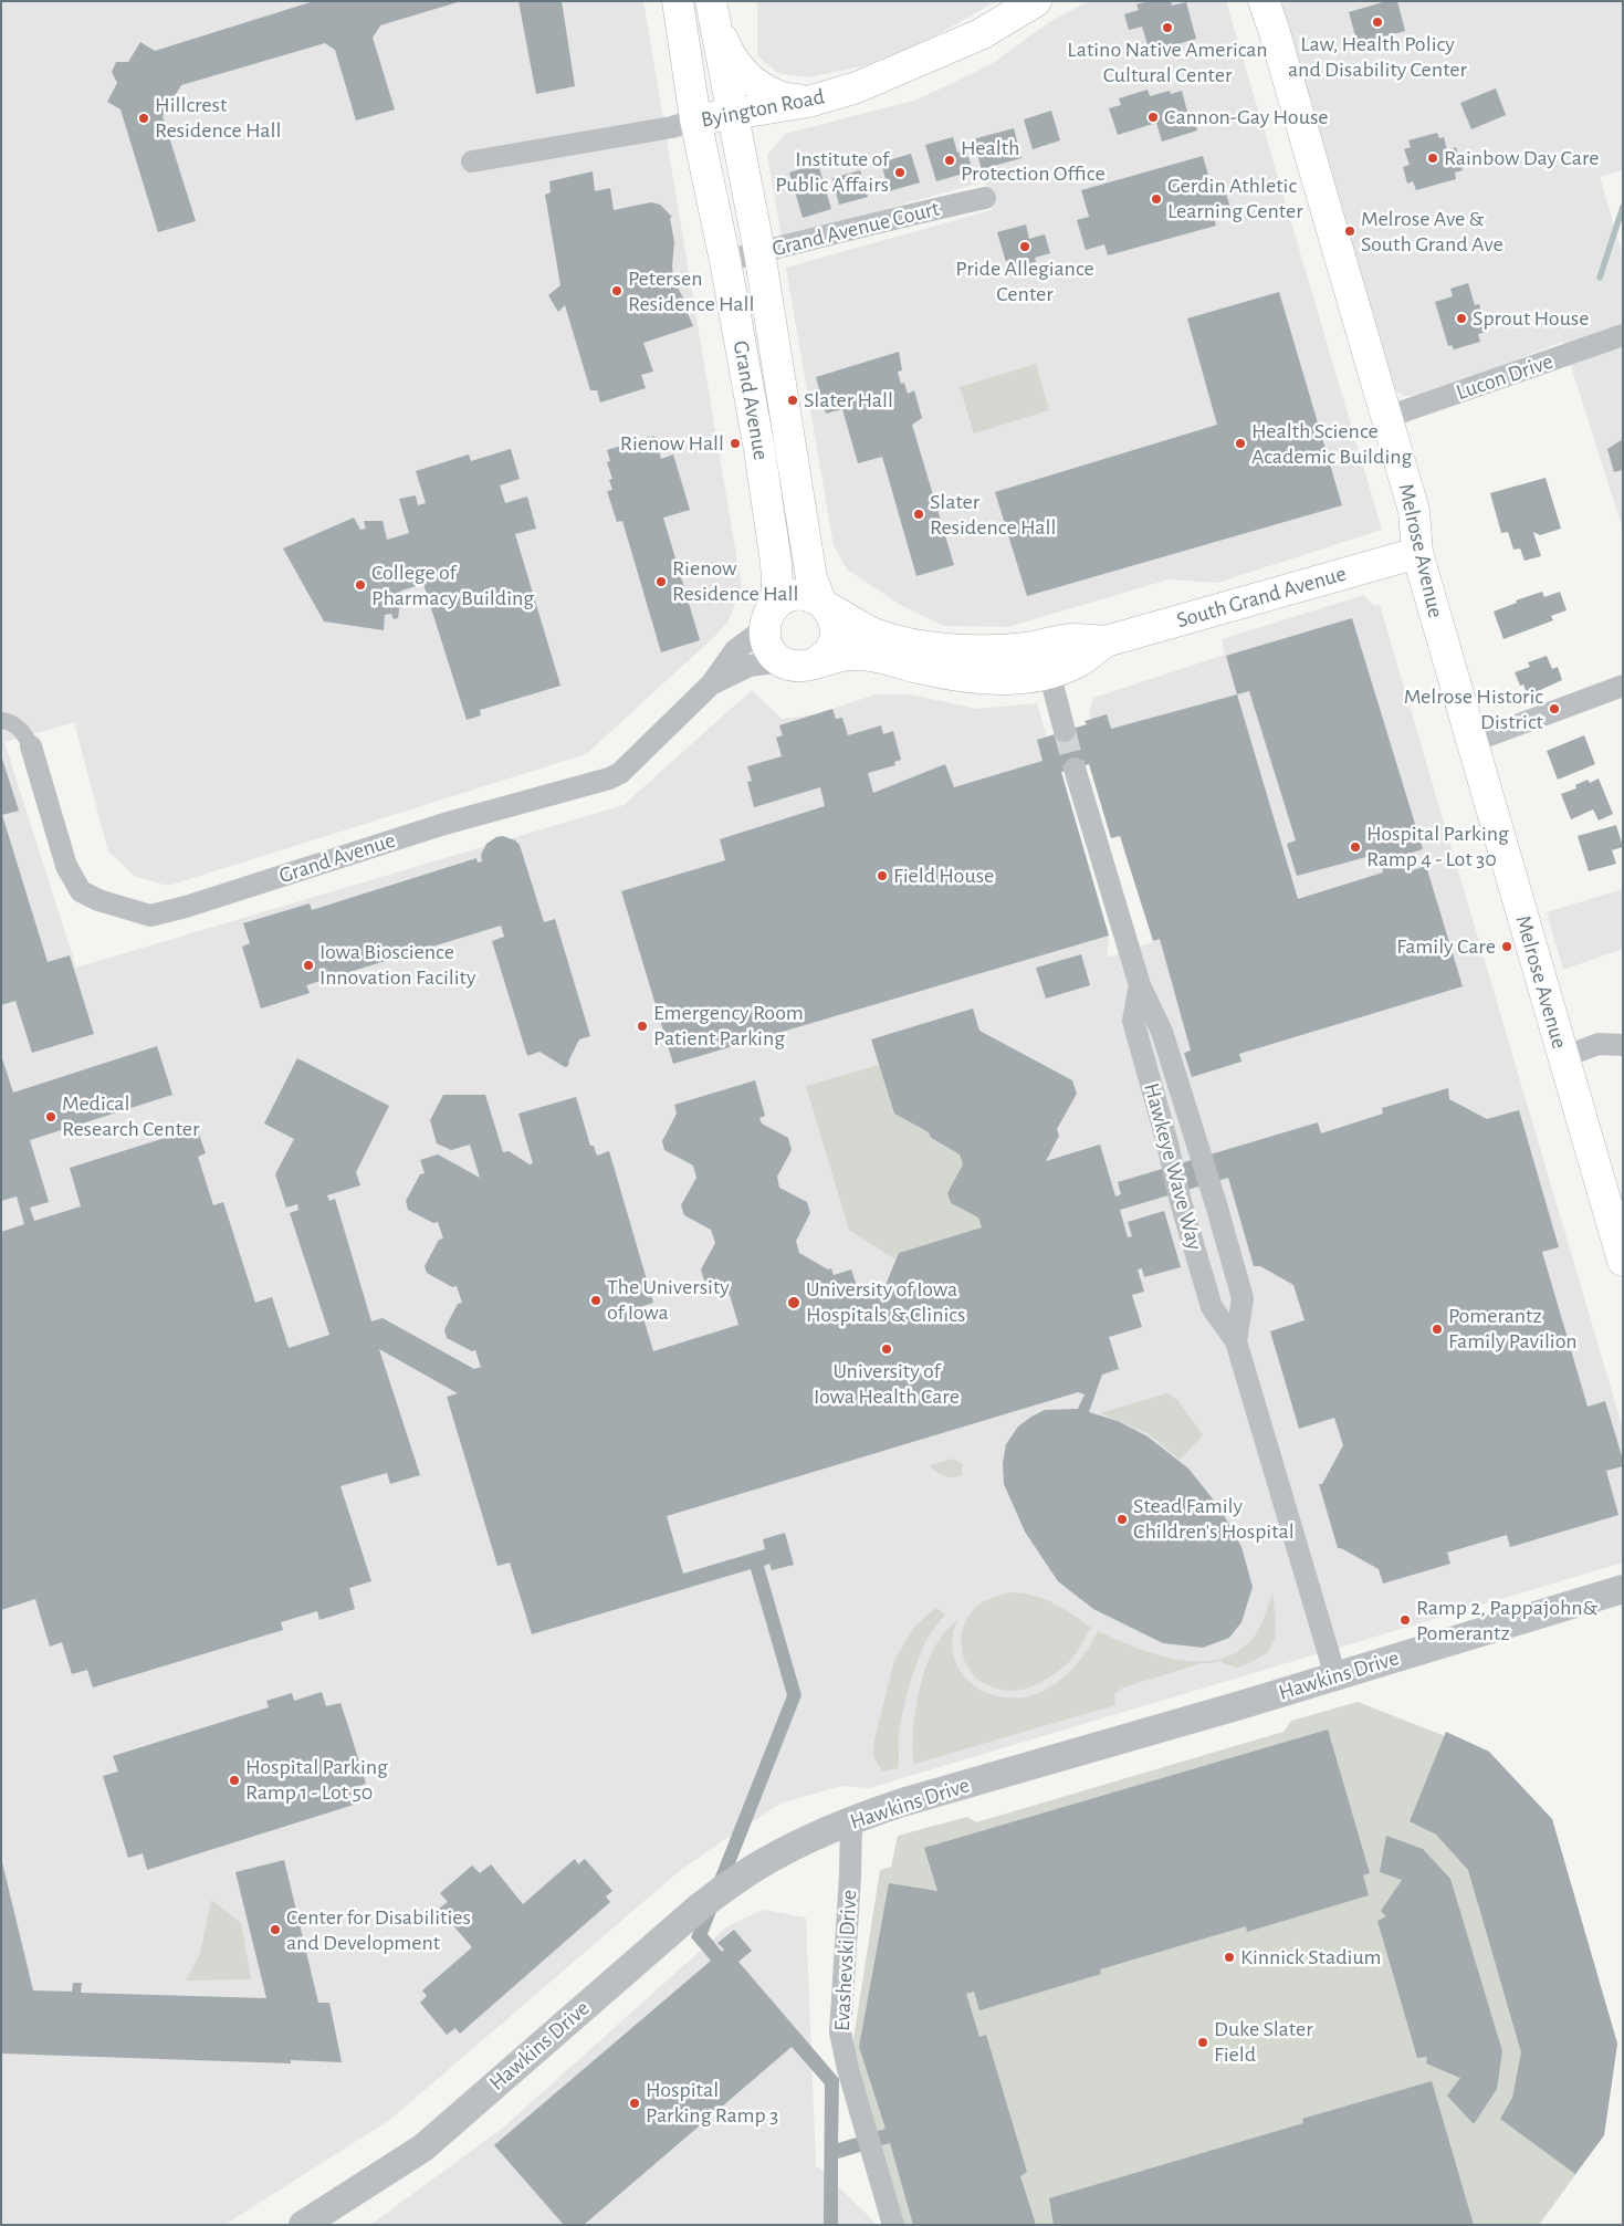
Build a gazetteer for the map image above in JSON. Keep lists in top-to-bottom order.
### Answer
{
  "streets": {
    "main road": [
      "Byington Road",
      "Grand Avenue",
      "Melrose Avenue",
      "South Grand Avenue"
    ],
    "street": [
      "Grand Avenue Court",
      "Lucon Drive",
      "Hawkeye Wave Way",
      "Hawkins Drive",
      "Evashevski Drive"
    ]
  },
  "crossings": [
    ["Byington Road", "Grand Avenue"],
    ["Grand Avenue Court", "Grand Avenue"],
    ["Lucon Drive", "Melrose Avenue"],
    ["Grand Avenue", "South Grand Avenue"],
    ["Melrose Avenue", "South Grand Avenue"],
    ["Hawkeye Wave Way", "Hawkins Drive"],
    ["Hawkins Drive", "Evashevski Drive"]
  ],
  "places": [
    "Law, Health Policy and Disability Center",
    "Latino Native American Cultural Center",
    "Cannon-Gay House",
    "Hillcrest Residence Hall",
    "Rainbow Day Care",
    "Health Protection Office",
    "Institute of Public Affairs",
    "Gerdin Athletic Learning Center",
    "Melrose Ave & South Grand Ave",
    "Pride Allegiance Center",
    "Petersen Residence Hall",
    "Sprout House",
    "Slater Hall",
    "Rienow Hall",
    "Health Science Academic Building",
    "Slater Residence Hall",
    "Rienow Residence Hall",
    "College of Pharmacy Building",
    "Melrose Historic District",
    "Hospital Parking Ramp 4 - Lot 30",
    "Field House",
    "Family Care",
    "Iowa Bioscience Innovation Facility",
    "Emergency Room Patient Parking",
    "Medical Research Center",
    "The University of Iowa",
    "University of Iowa Hospitals & Clinics",
    "Pomerantz Family Pavilion",
    "University of Iowa Health Care",
    "Stead Family Children's Hospital",
    "Ramp 2, Pappajohn& Pomerantz",
    "Hospital Parking Ramp 1 - Lot 50",
    "Center for Disabilities and Development",
    "Kinnick Stadium",
    "Duke Slater Field",
    "Hospital Parking Ramp 3"
  ]
}
